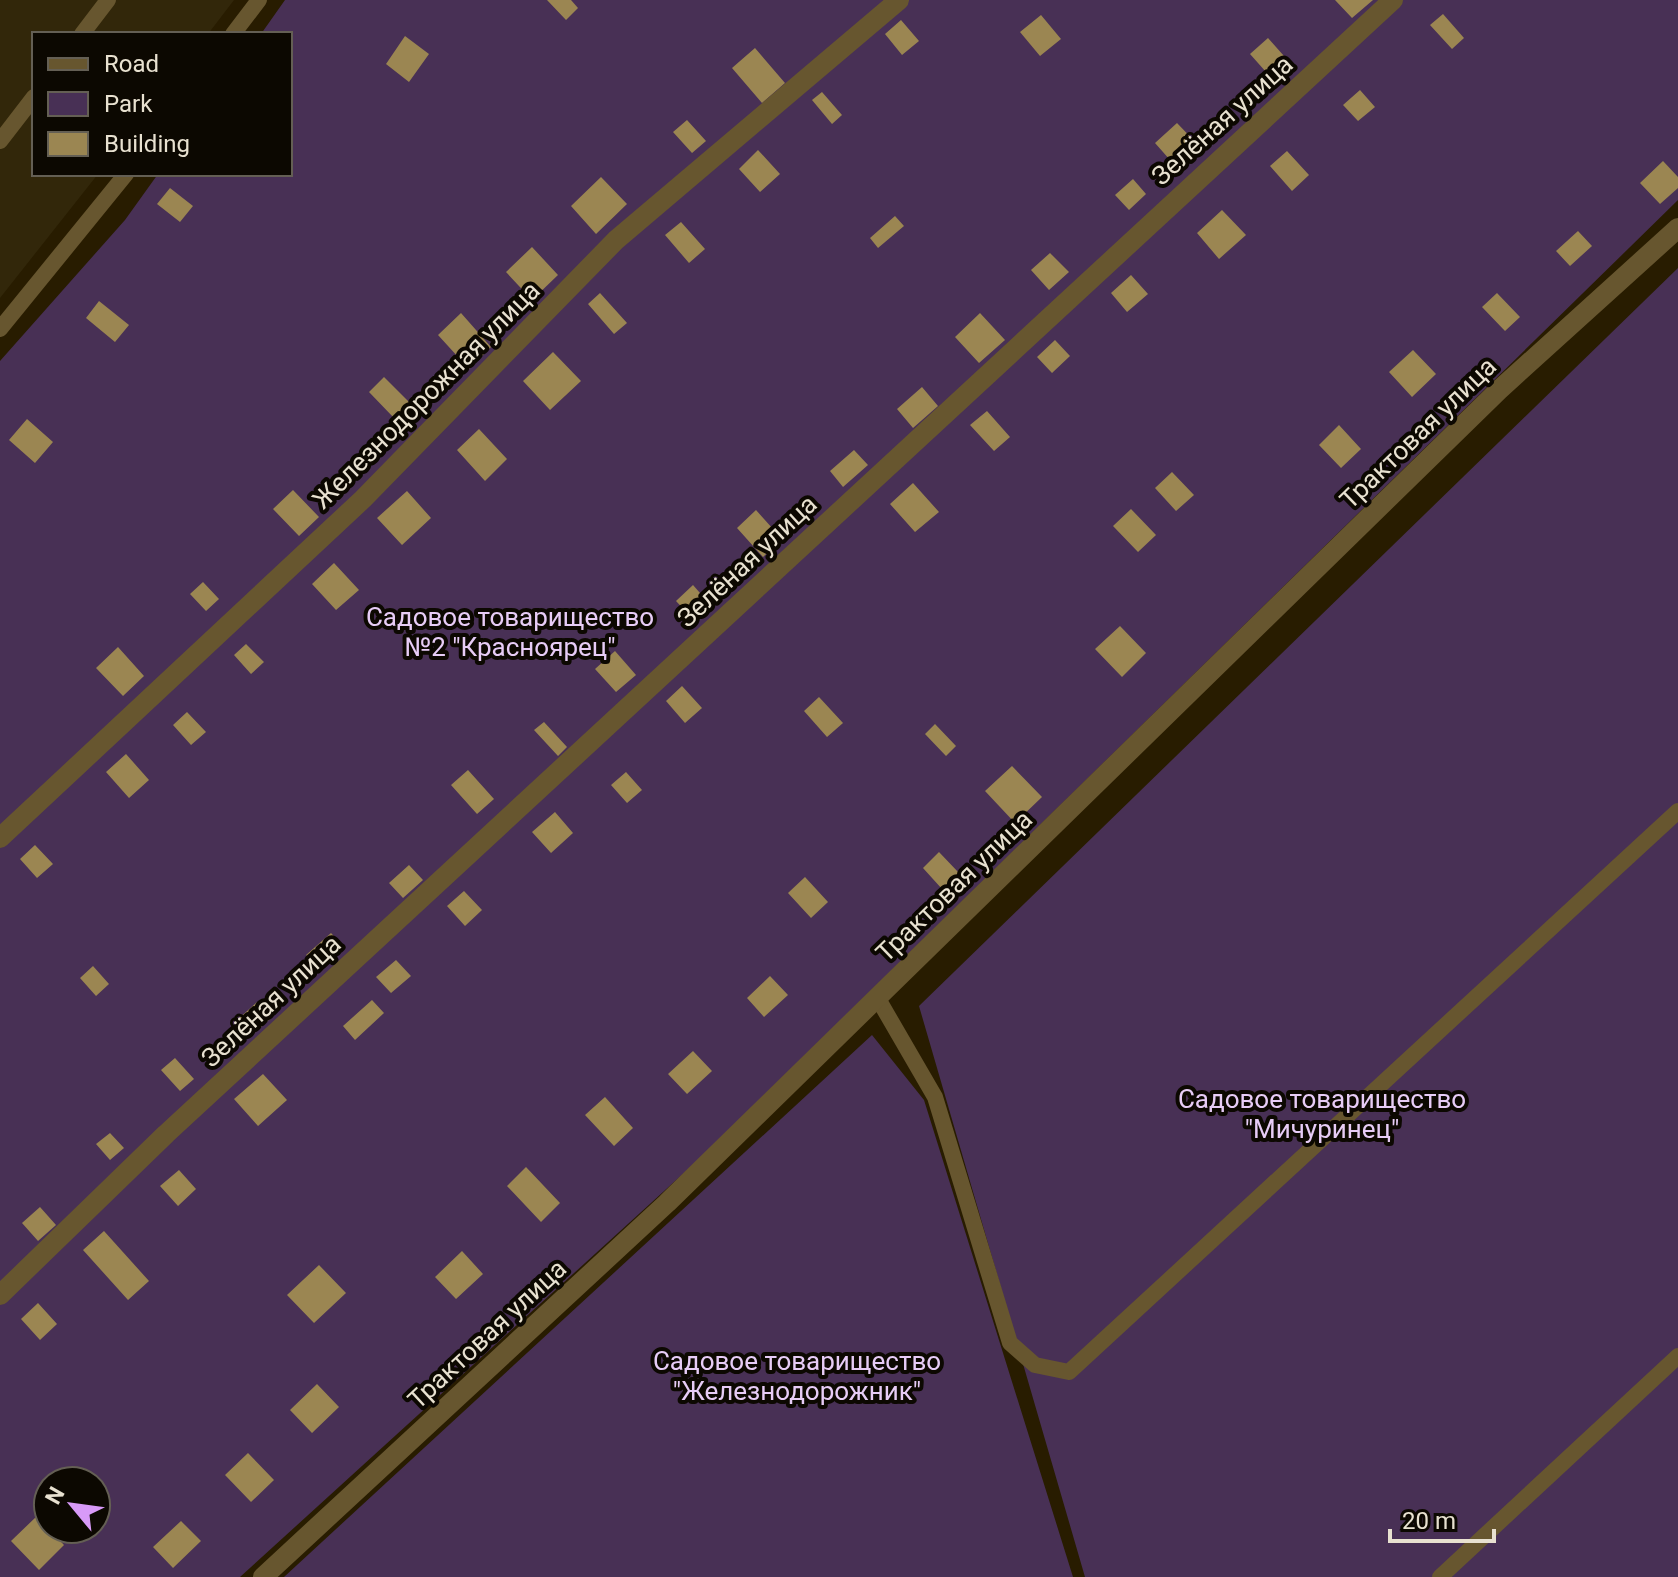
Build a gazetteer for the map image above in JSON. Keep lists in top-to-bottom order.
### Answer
{
  "streets": {
    "street": ["Зелёная улица", "Железнодорожная улица", "Трактовая улица"]
  },
  "parks": ["Садовое товарищество №2 \"Красноярец\"", "Садовое товарищество \"Мичуринец\"", "Садовое товарищество \"Железнодорожник\""],
  "legend": ["Road", "Park", "Building"],
  "scale_bar": "20 m",
  "north": "top left"
}
